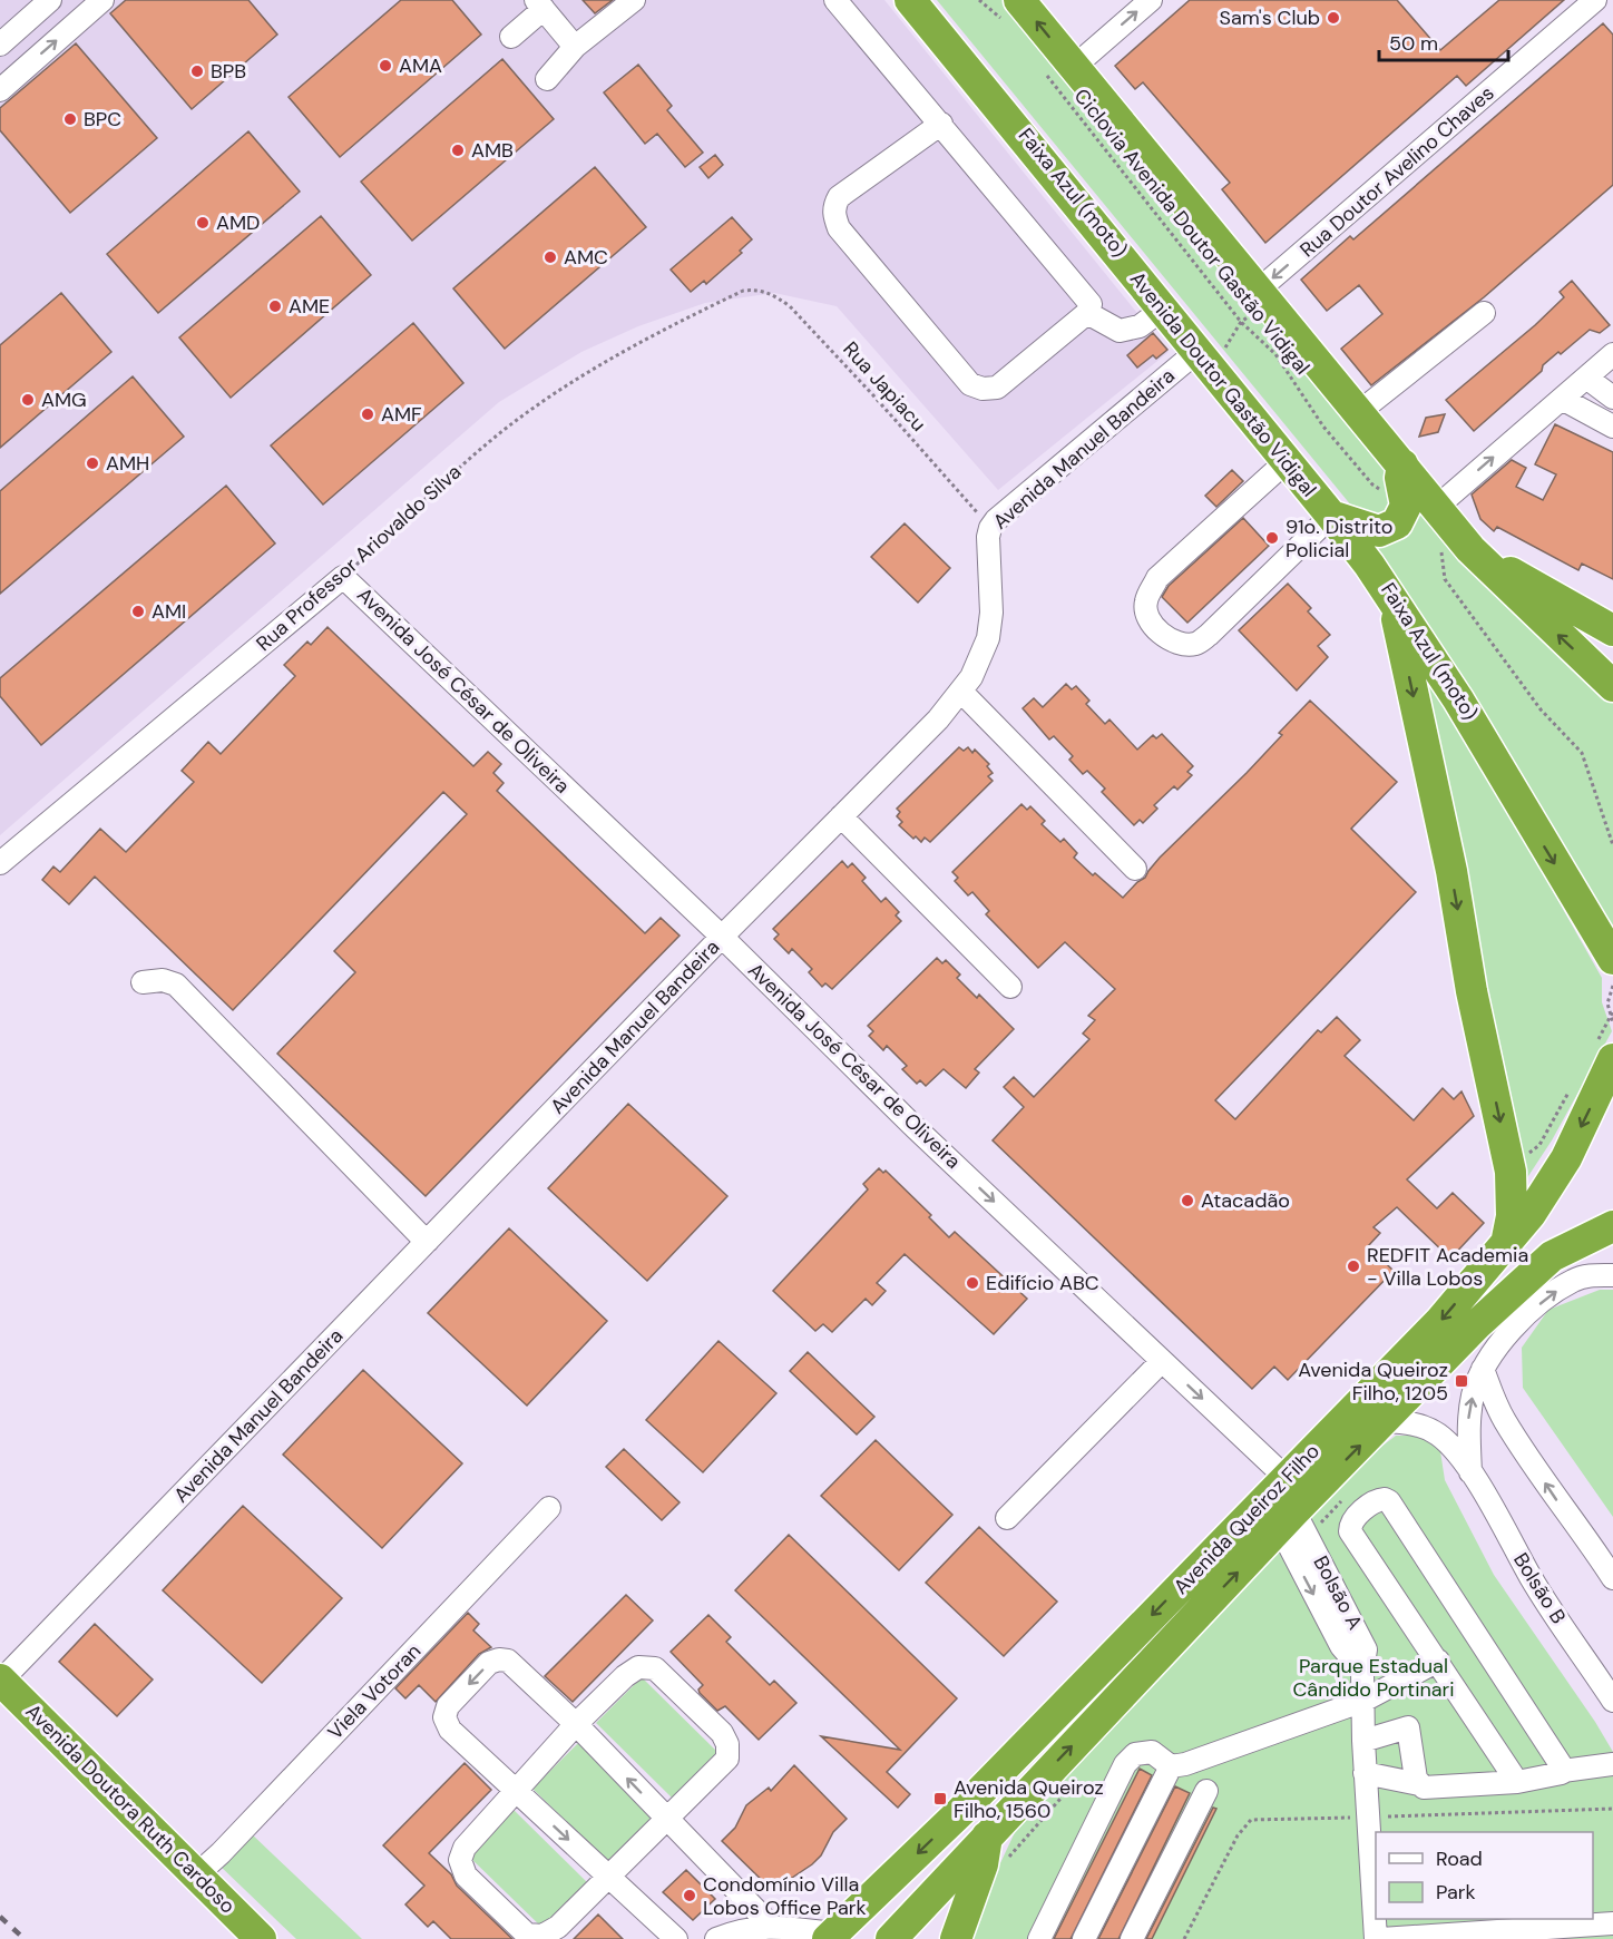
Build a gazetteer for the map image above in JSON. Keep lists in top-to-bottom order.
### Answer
{
  "streets": {
    "highway": ["Avenida Doutor Gastão Vidigal", "Avenida Queiroz Filho", "Avenida Doutora Ruth Cardoso"],
    "street": [
      "Rua Doutor Avelino Chaves",
      "Faixa Azul (moto)",
      "Avenida Manuel Bandeira",
      "Rua Professor Ariovaldo Silva",
      "Avenida José César de Oliveira",
      "Bolsão B",
      "Bolsão A",
      "Viela Votoran"
    ],
    "path": ["Ciclovia Avenida Doutor Gastão Vidigal", "Rua Japiacu"]
  },
  "crossings": [
    ["Faixa Azul (moto)", "Avenida Doutor Gastão Vidigal"],
    ["Faixa Azul (moto)", "Avenida Manuel Bandeira"],
    ["Avenida Doutor Gastão Vidigal", "Avenida Manuel Bandeira"],
    ["Rua Japiacu", "Avenida Manuel Bandeira"],
    ["Rua Japiacu", "Rua Professor Ariovaldo Silva"],
    ["Avenida Manuel Bandeira", "Avenida José César de Oliveira"],
    ["Avenida Manuel Bandeira", "Avenida Doutora Ruth Cardoso"],
    ["Rua Professor Ariovaldo Silva", "Avenida José César de Oliveira"],
    ["Avenida José César de Oliveira", "Avenida Queiroz Filho"],
    ["Avenida José César de Oliveira", "Bolsão A"],
    ["Avenida Queiroz Filho", "Bolsão B"],
    ["Avenida Queiroz Filho", "Bolsão A"],
    ["Viela Votoran", "Avenida Doutora Ruth Cardoso"]
  ],
  "one_way": ["Avenida José César de Oliveira", "Bolsão B"],
  "parks": ["Parque Estadual Cândido Portinari"],
  "places": {
    "other": [
      "Sam's Club",
      "AMA",
      "BPB",
      "BPC",
      "AMB",
      "AMD",
      "AMC",
      "AME",
      "AMG",
      "AMF",
      "AMH",
      "91o. Distrito Policial",
      "AMI",
      "Atacadão",
      "REDFIT Academia - Villa Lobos",
      "Edifício ABC",
      "Condomínio Villa Lobos Office Park"
    ],
    "transit": ["Avenida Queiroz Filho, 1205", "Avenida Queiroz Filho, 1560"]
  },
  "legend": ["Road", "Park"],
  "scale_bar": "50 m"
}
